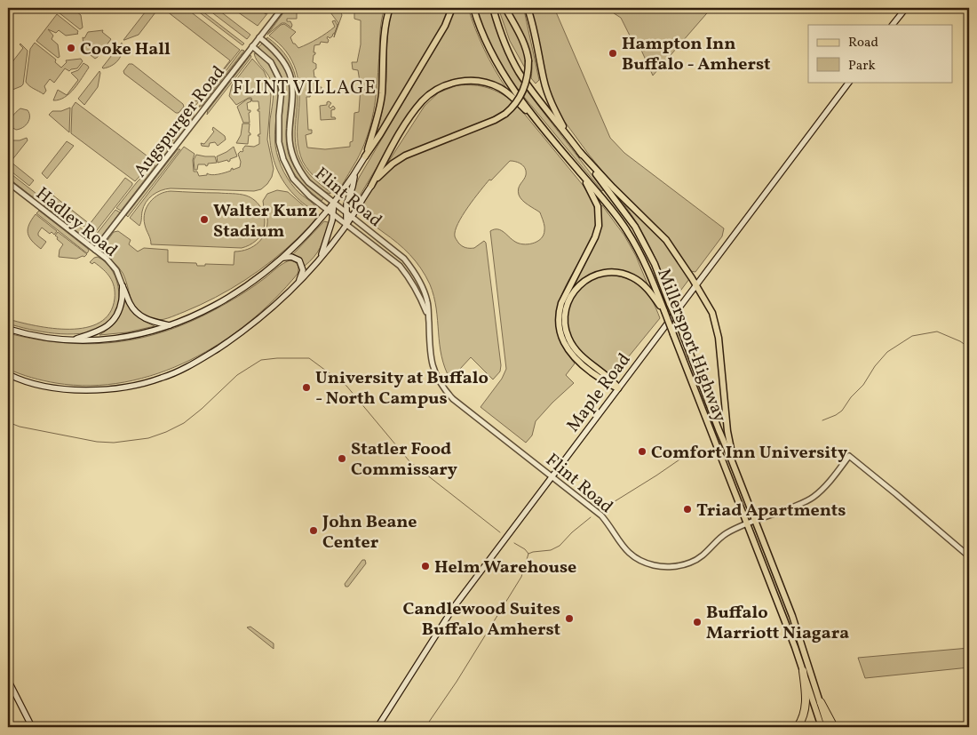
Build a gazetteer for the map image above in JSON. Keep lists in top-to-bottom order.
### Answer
{
  "streets": {
    "main road": ["Millersport Highway", "Maple Road"],
    "street": ["Augspurger Road", "Flint Road", "Hadley Road"]
  },
  "crossings": [
    ["Augspurger Road", "Flint Road"],
    ["Augspurger Road", "Hadley Road"],
    ["Flint Road", "Millersport Highway"],
    ["Flint Road", "Maple Road"]
  ],
  "districts": ["FLINT VILLAGE"],
  "places": [
    "Cooke Hall",
    "Hampton Inn Buffalo - Amherst",
    "Walter Kunz Stadium",
    "University at Buffalo - North Campus",
    "Comfort Inn University",
    "Statler Food Commissary",
    "Triad Apartments",
    "John Beane Center",
    "Helm Warehouse",
    "Candlewood Suites Buffalo Amherst",
    "Buffalo Marriott Niagara"
  ],
  "legend": ["Road", "Park"]
}
